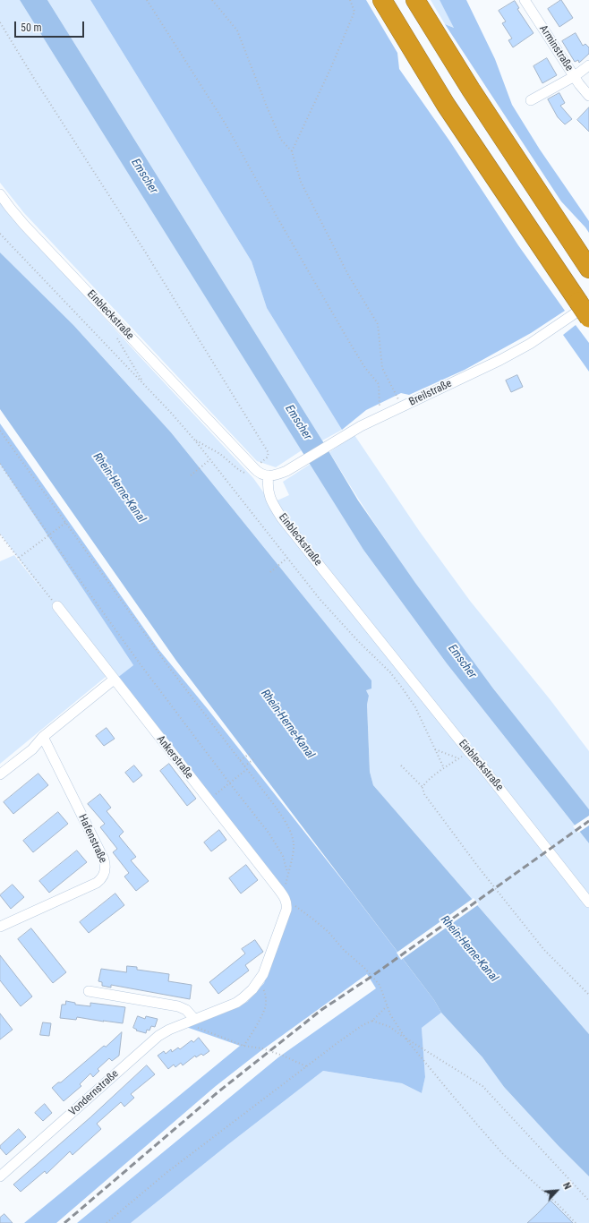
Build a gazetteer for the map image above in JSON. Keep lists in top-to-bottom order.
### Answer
{
  "streets": {
    "street": [
      "Arminstraße",
      "Einbleckstraße",
      "Breilstraße",
      "Ankerstraße",
      "Hafenstraße",
      "Vondernstraße"
    ]
  },
  "crossings": [
    ["Einbleckstraße", "Breilstraße"],
    ["Ankerstraße", "Vondernstraße"]
  ],
  "water": ["Emscher", "Rhein-Herne-Kanal"],
  "scale_bar": "50 m",
  "north": "top right"
}
